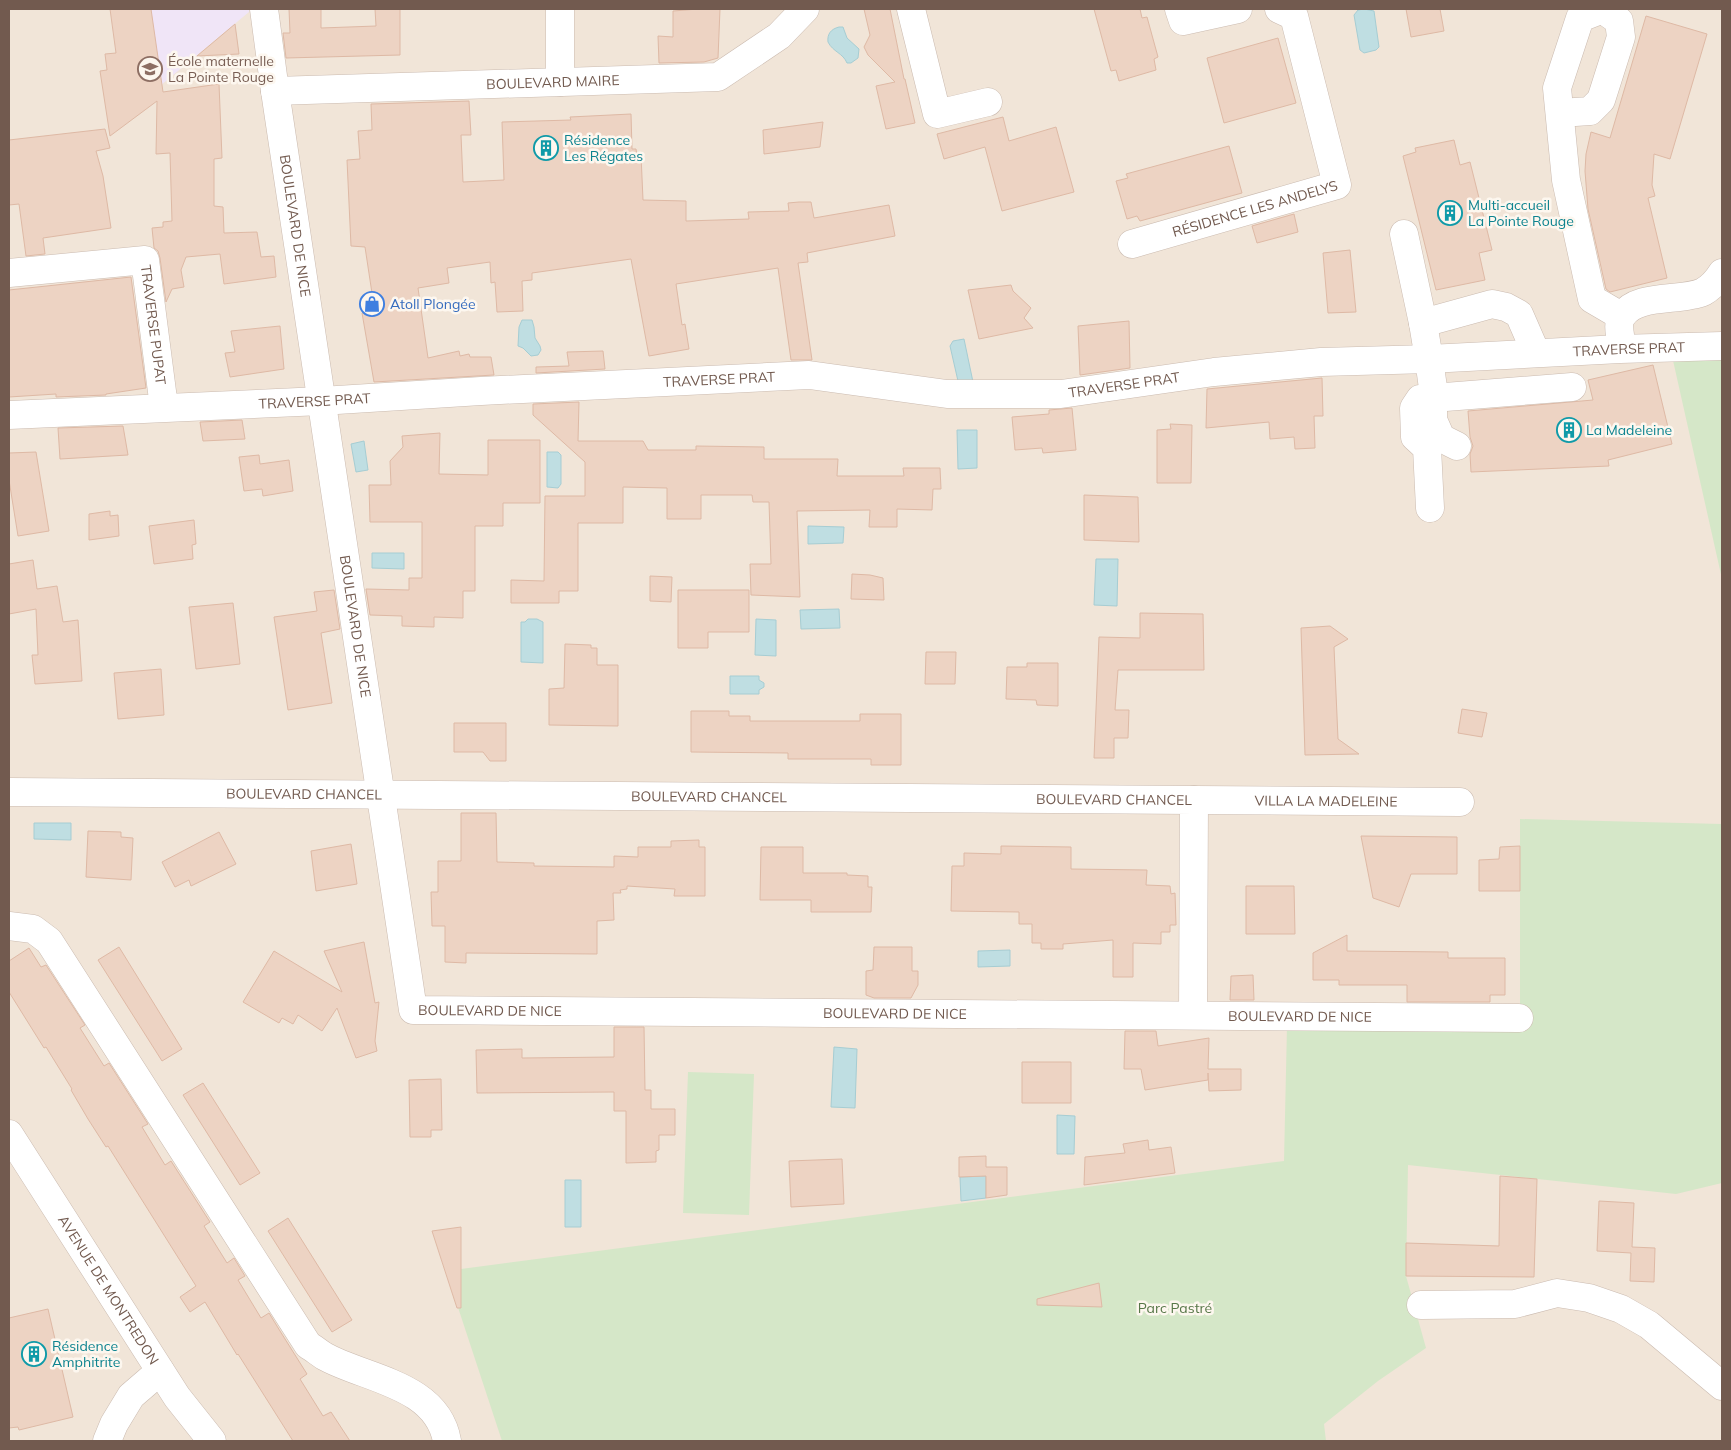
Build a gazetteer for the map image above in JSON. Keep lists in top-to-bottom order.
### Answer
{
  "streets": {
    "street": [
      "BOULEVARD MAIRE",
      "RÉSIDENCE LES ANDELYS",
      "BOULEVARD DE NICE",
      "TRAVERSE PUPAT",
      "TRAVERSE PRAT",
      "BOULEVARD CHANCEL",
      "VILLA LA MADELEINE",
      "AVENUE DE MONTREDON"
    ]
  },
  "crossings": [
    ["BOULEVARD MAIRE", "BOULEVARD DE NICE"],
    ["BOULEVARD DE NICE", "TRAVERSE PRAT"],
    ["BOULEVARD DE NICE", "BOULEVARD CHANCEL"],
    ["TRAVERSE PUPAT", "TRAVERSE PRAT"],
    ["BOULEVARD CHANCEL", "VILLA LA MADELEINE"]
  ],
  "parks": ["Parc Pastré"],
  "places": {
    "school or university": ["École maternelle La Pointe Rouge"],
    "building": [
      "Résidence Les Régates",
      "Multi-accueil La Pointe Rouge",
      "La Madeleine",
      "Résidence Amphitrite"
    ],
    "shop": ["Atoll Plongée"]
  }
}
